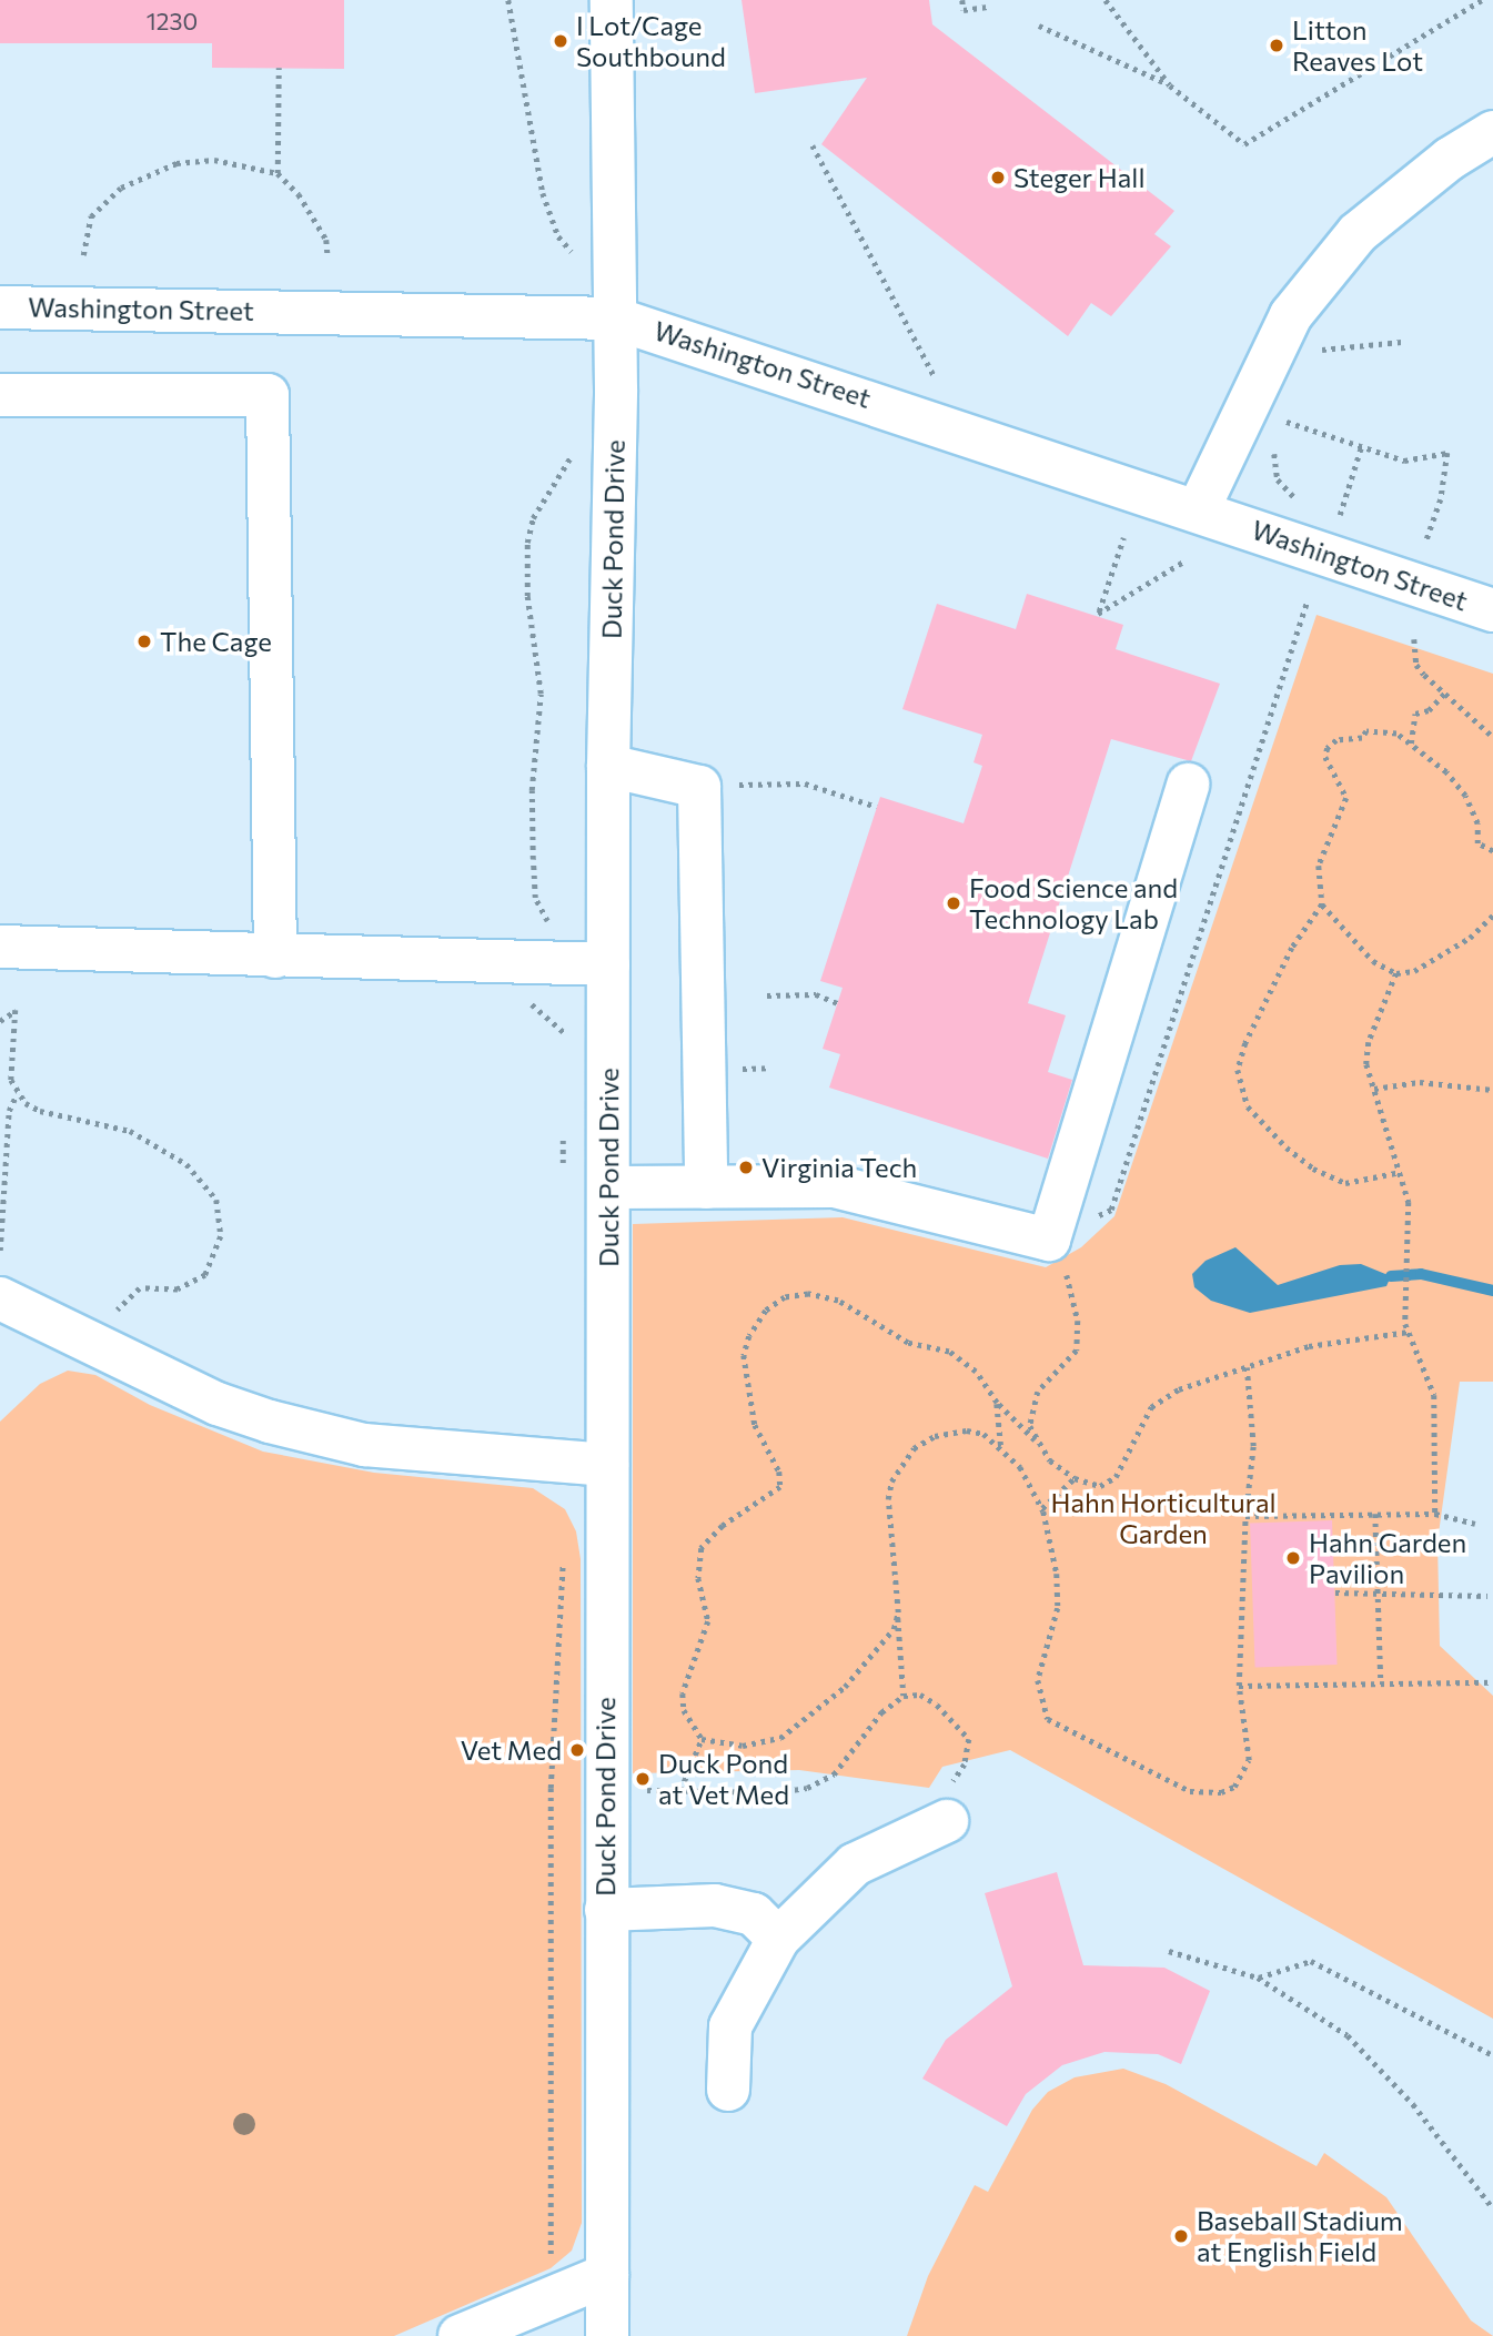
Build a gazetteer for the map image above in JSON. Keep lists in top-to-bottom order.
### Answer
{
  "streets": {
    "street": ["Washington Street", "Duck Pond Drive"]
  },
  "crossings": [
    ["Washington Street", "Duck Pond Drive"]
  ],
  "parks": ["Hahn Horticultural Garden"],
  "places": [
    "I Lot/Cage Southbound",
    "Litton Reaves Lot",
    "Steger Hall",
    "The Cage",
    "Food Science and Technology Lab",
    "Virginia Tech",
    "Hahn Garden Pavilion",
    "Vet Med",
    "Duck Pond at Vet Med",
    "Baseball Stadium at English Field"
  ],
  "house_numbers": ["1230"]
}
